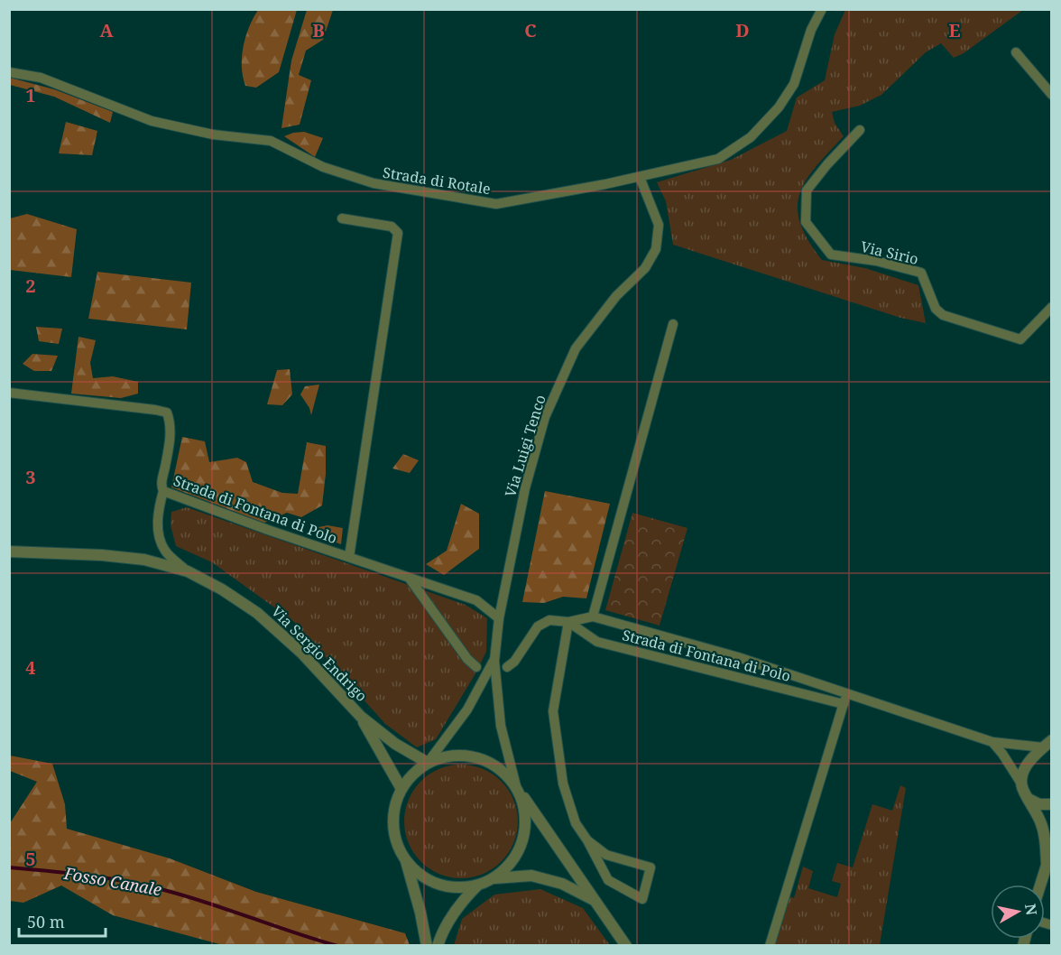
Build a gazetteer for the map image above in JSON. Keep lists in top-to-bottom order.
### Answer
{
  "streets": {
    "street": [
      "Strada di Rotale",
      "Via Sirio",
      "Via Luigi Tenco",
      "Strada di Fontana di Polo",
      "Via Sergio Endrigo"
    ]
  },
  "crossings": [
    ["Strada di Rotale", "Via Luigi Tenco"],
    ["Via Luigi Tenco", "Strada di Fontana di Polo"],
    ["Via Luigi Tenco", "Via Sergio Endrigo"]
  ],
  "water": ["Fosso Canale"],
  "scale_bar": "50 m",
  "north": "right",
  "grid": {
    "columns": [
      "A",
      "B",
      "C",
      "D",
      "E"
    ],
    "rows": [
      "1",
      "2",
      "3",
      "4",
      "5"
    ]
  }
}
